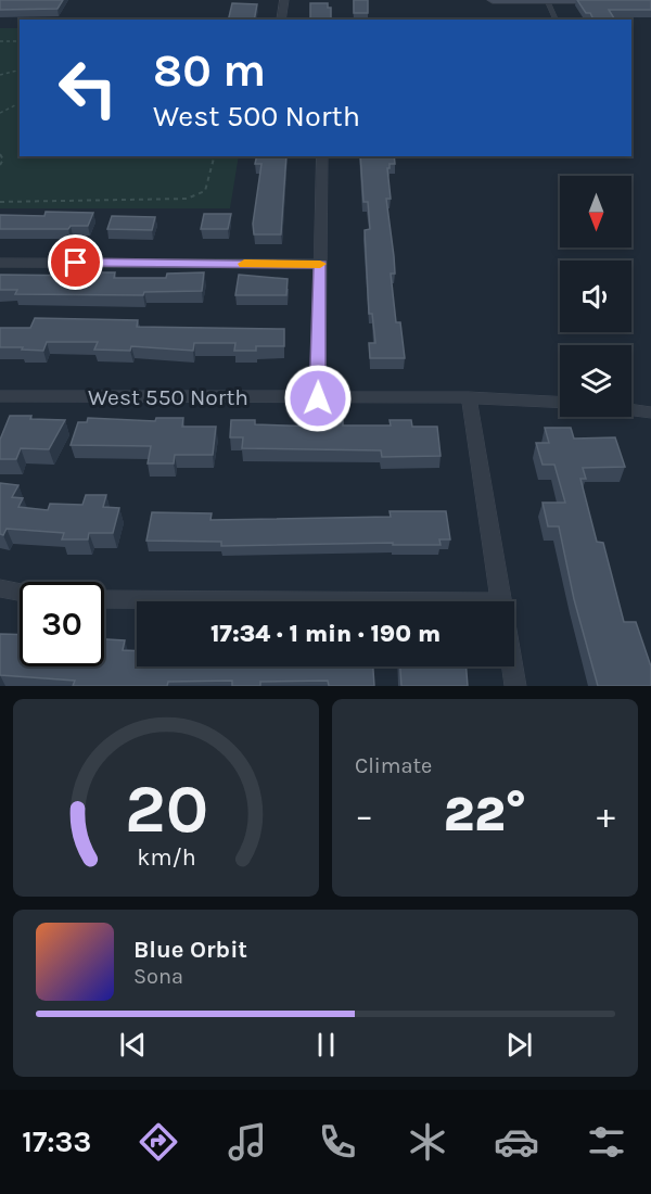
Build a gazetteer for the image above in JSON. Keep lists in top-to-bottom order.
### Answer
{
  "streets": {
    "street": ["West 550 North"]
  },
  "north": "bottom",
  "page": {
    "turn": ["80 m", "West 500 North"],
    "limit": "30",
    "trip": "17:34 · 1 min · 190 m",
    "tile": "Climate",
    "heat": ["−", "22°", "+"],
    "song": ["Blue Orbit", "Sona"],
    "tabs": "17:33",
    "gauge": ["20", "km/h"]
  }
}
